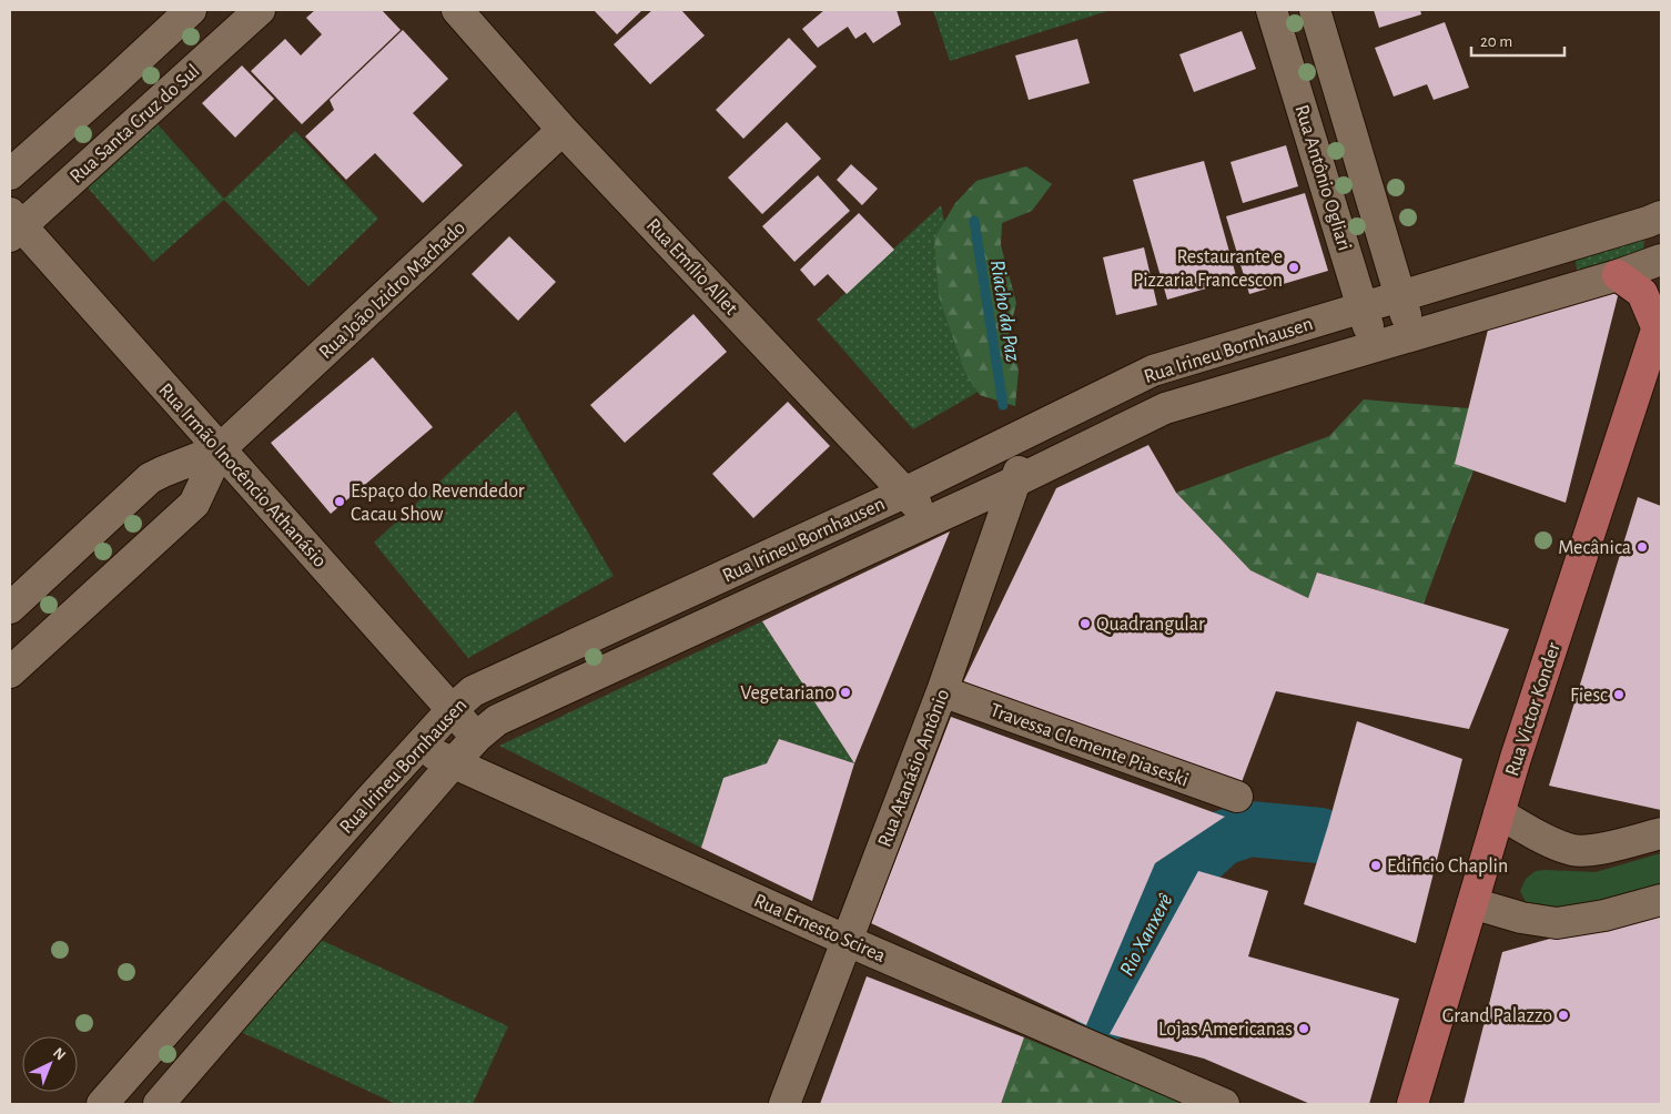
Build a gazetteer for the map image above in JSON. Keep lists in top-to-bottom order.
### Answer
{
  "streets": {
    "main road": ["Rua Victor Konder"],
    "street": [
      "Rua Santa Cruz do Sul",
      "Rua Antônio Ogliari",
      "Rua Emílio Allet",
      "Rua João Izidro Machado",
      "Rua Irineu Bornhausen",
      "Rua Irmão Inocêncio Athanásio",
      "Travessa Clemente Piaseski",
      "Rua Atanásio Antônio",
      "Rua Ernesto Scirea"
    ]
  },
  "crossings": [
    ["Rua Santa Cruz do Sul", "Rua Irmão Inocêncio Athanásio"],
    ["Rua Antônio Ogliari", "Rua Irineu Bornhausen"],
    ["Rua Emílio Allet", "Rua João Izidro Machado"],
    ["Rua Emílio Allet", "Rua Irineu Bornhausen"],
    ["Rua João Izidro Machado", "Rua Irmão Inocêncio Athanásio"],
    ["Rua Irineu Bornhausen", "Rua Irmão Inocêncio Athanásio"],
    ["Rua Irineu Bornhausen", "Rua Atanásio Antônio"],
    ["Rua Irineu Bornhausen", "Rua Ernesto Scirea"],
    ["Travessa Clemente Piaseski", "Rua Atanásio Antônio"],
    ["Rua Atanásio Antônio", "Rua Ernesto Scirea"]
  ],
  "water": ["Riacho da Paz", "Rio Xanxerê"],
  "places": [
    "Restaurante e Pizzaria Francescon",
    "Espaço do Revendedor Cacau Show",
    "Mecânica",
    "Quadrangular",
    "Vegetariano",
    "Fiesc",
    "Edificio Chaplin",
    "Grand Palazzo",
    "Lojas Americanas"
  ],
  "scale_bar": "20 m",
  "north": "top right"
}
